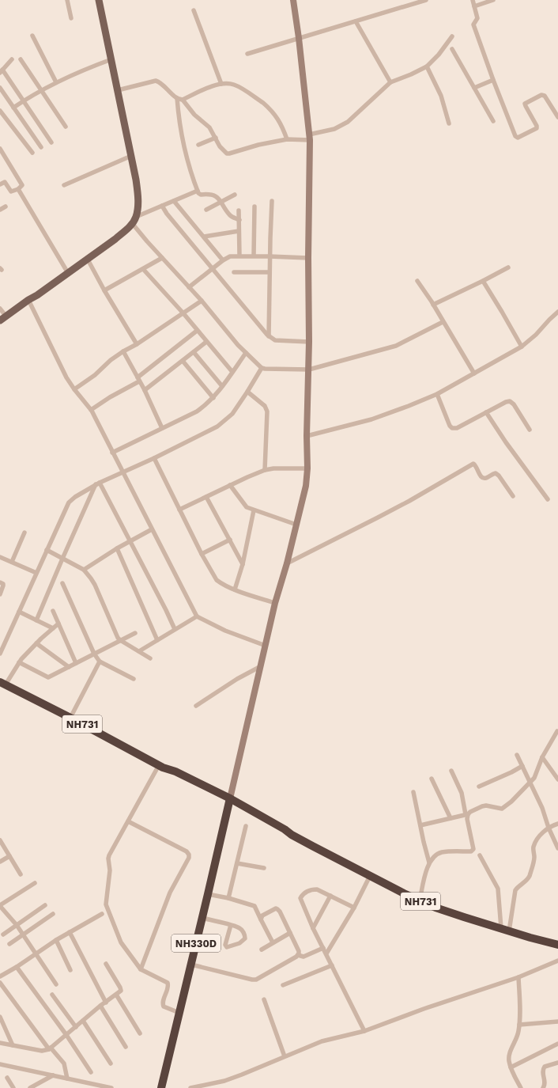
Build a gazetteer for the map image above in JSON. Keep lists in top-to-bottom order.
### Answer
{
  "streets": {
    "highway": ["NH731", "NH330D"]
  },
  "crossings": [
    ["NH731", "NH330D"]
  ]
}
